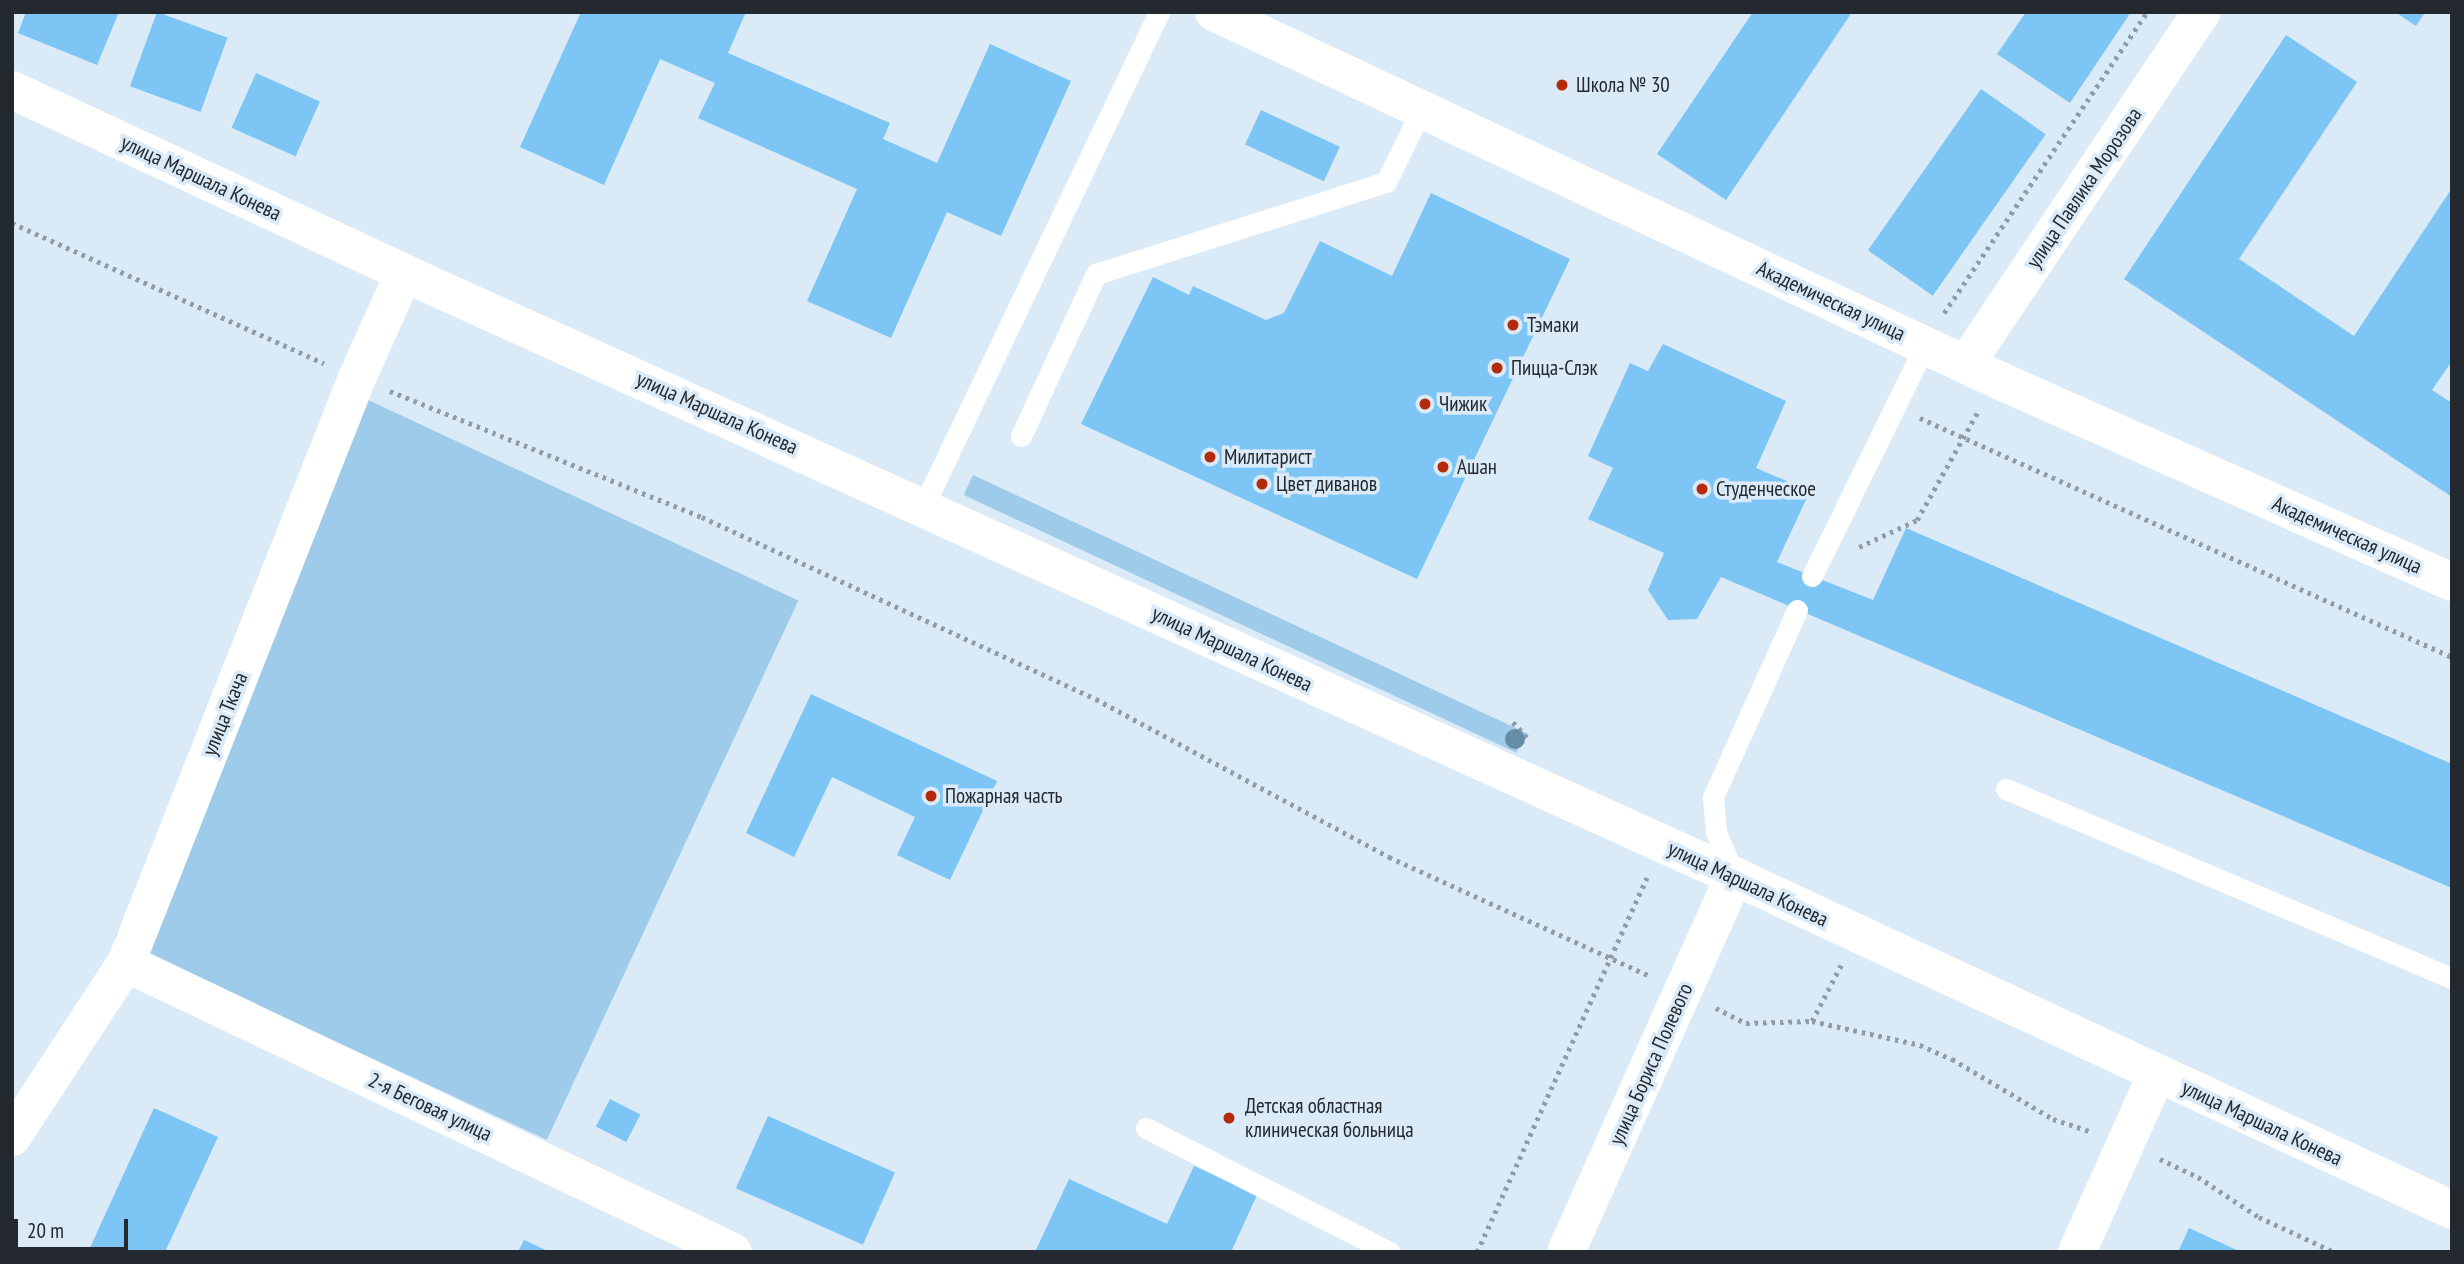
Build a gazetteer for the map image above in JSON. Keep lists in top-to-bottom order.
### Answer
{
  "streets": {
    "street": [
      "улица Маршала Конева",
      "улица Павлика Морозова",
      "Академическая улица",
      "улица Ткача",
      "улица Бориса Полевого",
      "2-я Беговая улица"
    ]
  },
  "crossings": [
    ["улица Маршала Конева", "улица Ткача"],
    ["улица Маршала Конева", "улица Бориса Полевого"],
    ["улица Павлика Морозова", "Академическая улица"],
    ["улица Ткача", "2-я Беговая улица"]
  ],
  "places": [
    "Школа № 30",
    "Тэмаки",
    "Пицца-Слэк",
    "Чижик",
    "Милитарист",
    "Ашан",
    "Цвет диванов",
    "Студенческое",
    "Пожарная часть",
    "Детская областная клиническая больница"
  ],
  "scale_bar": "20 m"
}
